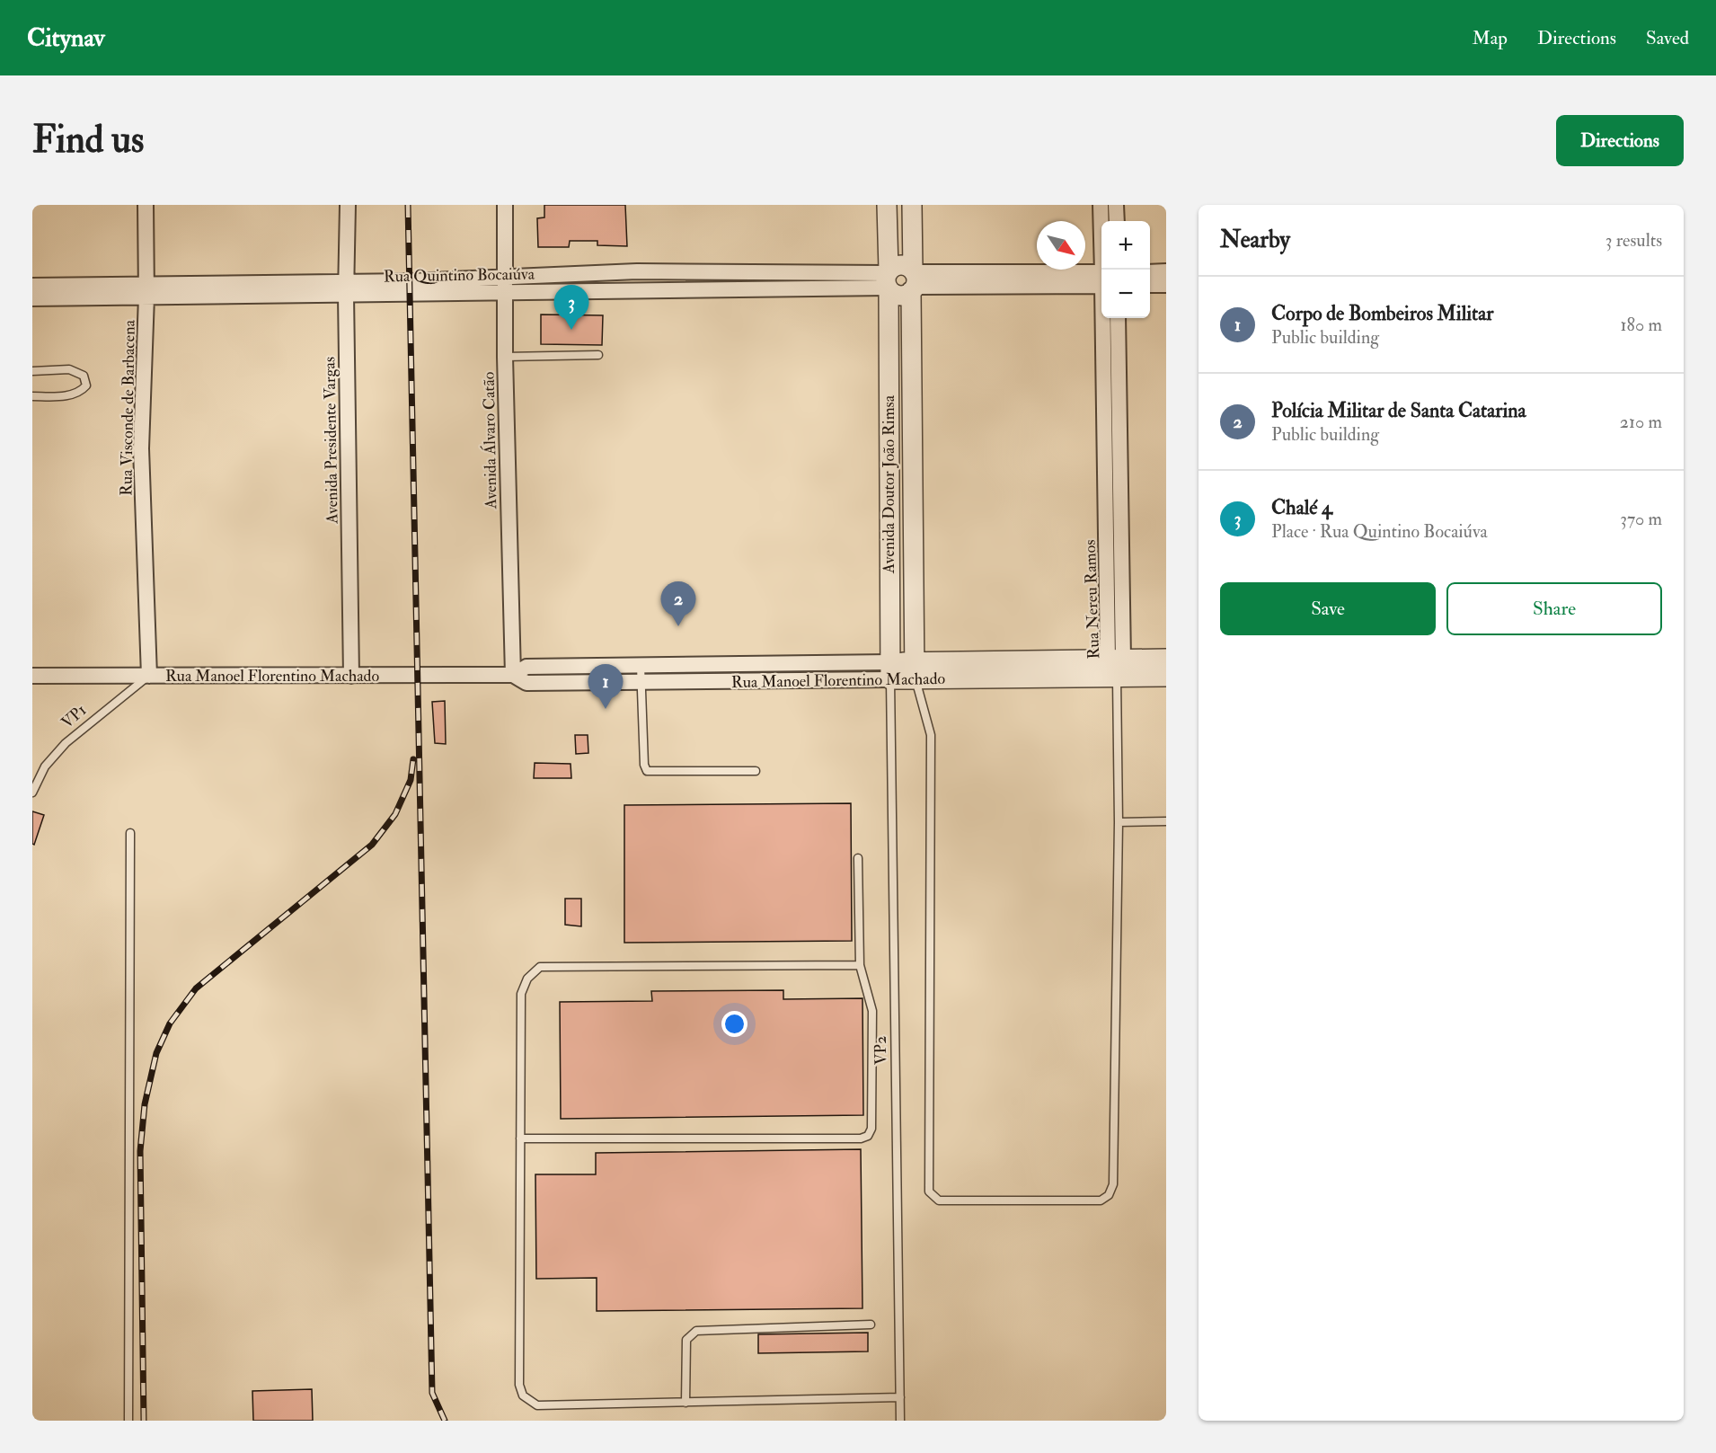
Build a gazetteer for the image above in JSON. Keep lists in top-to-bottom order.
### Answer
{
  "streets": {
    "street": [
      "Rua Quintino Bocaiúva",
      "Rua Visconde de Barbacena",
      "Avenida Presidente Vargas",
      "Avenida Álvaro Catão",
      "Avenida Doutor João Rimsa",
      "Rua Nereu Ramos",
      "Rua Manoel Florentino Machado"
    ],
    "lane": ["VP1", "VP2"]
  },
  "crossings": [
    ["Rua Quintino Bocaiúva", "Rua Visconde de Barbacena"],
    ["Rua Quintino Bocaiúva", "Avenida Presidente Vargas"],
    ["Rua Quintino Bocaiúva", "Avenida Álvaro Catão"],
    ["Rua Quintino Bocaiúva", "Avenida Doutor João Rimsa"],
    ["Rua Visconde de Barbacena", "Rua Manoel Florentino Machado"],
    ["Rua Visconde de Barbacena", "VP1"],
    ["Avenida Presidente Vargas", "Rua Manoel Florentino Machado"],
    ["Avenida Álvaro Catão", "Rua Manoel Florentino Machado"],
    ["Avenida Doutor João Rimsa", "Rua Manoel Florentino Machado"],
    ["Avenida Doutor João Rimsa", "VP2"],
    ["Rua Nereu Ramos", "Rua Manoel Florentino Machado"],
    ["Rua Manoel Florentino Machado", "VP1"],
    ["Rua Manoel Florentino Machado", "VP2"]
  ],
  "north": "bottom right",
  "page": {
    "header": "Citynav",
    "nav": ["Map", "Directions", "Saved"],
    "buttons": [
      "Directions",
      ["Save", "Share"]
    ],
    "title": "Find us",
    "heading": ["Nearby", "3 results"],
    "map_buttons": ["+", "−"],
    "list": [
      {
        "mark": "1",
        "name": "Corpo de Bombeiros Militar",
        "note": "Public building",
        "value": "180 m"
      },
      {
        "mark": "2",
        "name": "Polícia Militar de Santa Catarina",
        "note": "Public building",
        "value": "210 m"
      },
      {
        "mark": "3",
        "name": "Chalé 4",
        "note": "Place · Rua Quintino Bocaiúva",
        "value": "370 m"
      }
    ],
    "pins": ["3", "2", "1"]
  }
}
